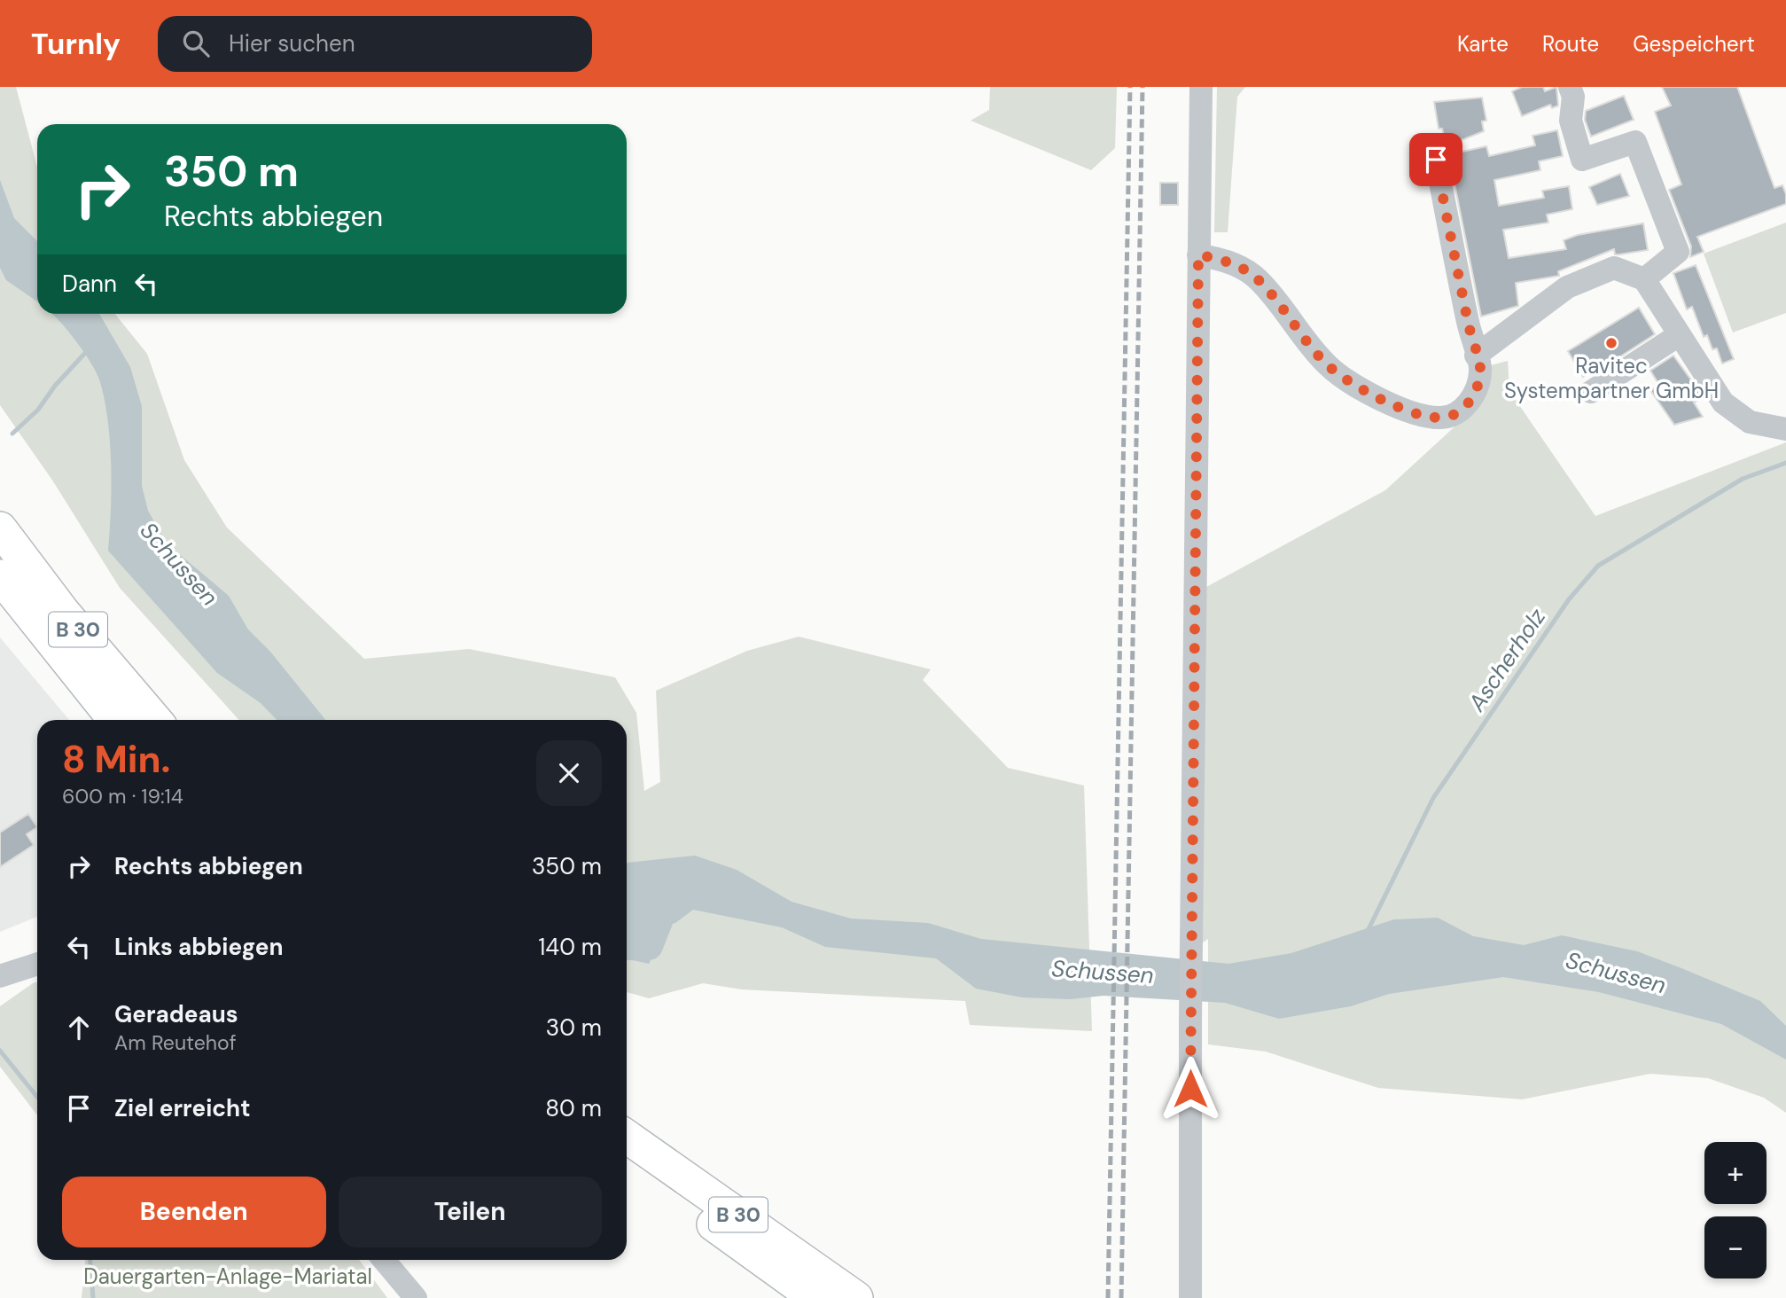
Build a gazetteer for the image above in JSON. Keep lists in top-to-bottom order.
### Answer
{
  "streets": {
    "highway": ["B 30"]
  },
  "water": ["Schussen", "Ascherholz"],
  "parks": ["Dauergarten-Anlage-Mariatal"],
  "places": ["Ravitec Systempartner GmbH"],
  "page": {
    "header": "Turnly",
    "search": "Hier suchen",
    "nav": ["Karte", "Route", "Gespeichert"],
    "turn": ["350 m", "Rechts abbiegen"],
    "then": "Dann",
    "heading": ["8 Min.", "600 m · 19:14"],
    "list": [
      {
        "name": "Rechts abbiegen",
        "value": "350 m"
      },
      {
        "name": "Links abbiegen",
        "value": "140 m"
      },
      {
        "name": "Geradeaus",
        "note": "Am Reutehof",
        "value": "30 m"
      },
      {
        "name": "Ziel erreicht",
        "value": "80 m"
      }
    ],
    "map_buttons": ["+", "−"],
    "buttons": ["Beenden", "Teilen"]
  }
}
